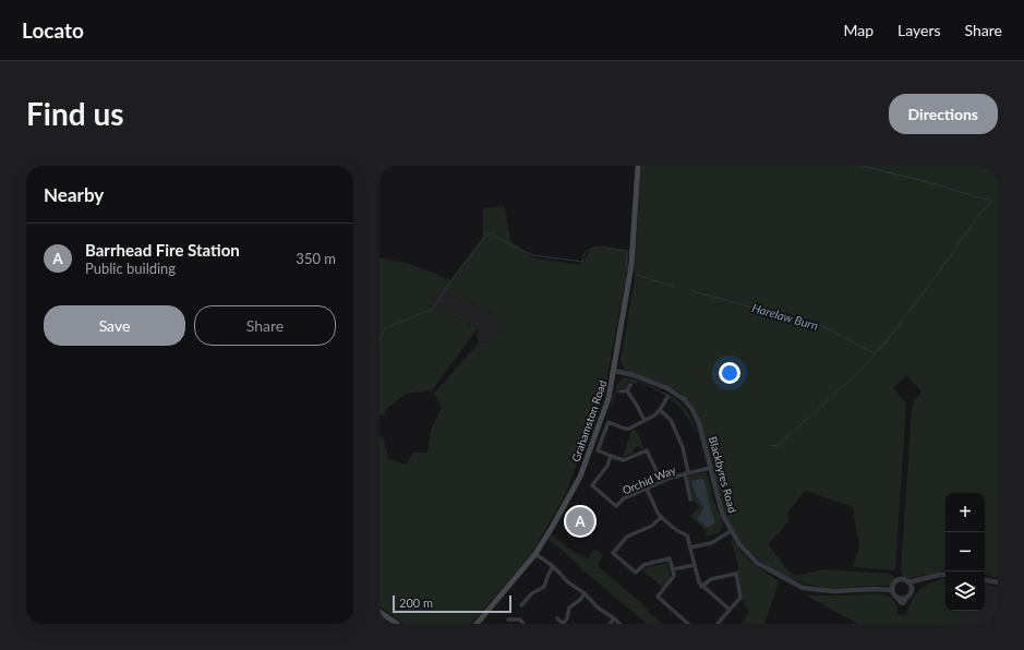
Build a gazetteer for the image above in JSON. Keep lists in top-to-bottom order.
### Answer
{
  "streets": {
    "main road": ["Grahamston Road"],
    "street": ["Blackbyres Road", "Orchid Way"]
  },
  "crossings": [
    ["Grahamston Road", "Blackbyres Road"],
    ["Blackbyres Road", "Orchid Way"]
  ],
  "water": ["Harelaw Burn"],
  "scale_bar": "200 m",
  "page": {
    "header": "Locato",
    "nav": ["Map", "Layers", "Share"],
    "buttons": [
      "Directions",
      ["Save", "Share"]
    ],
    "title": "Find us",
    "heading": "Nearby",
    "list": [
      {
        "mark": "A",
        "name": "Barrhead Fire Station",
        "note": "Public building",
        "value": "350 m"
      }
    ],
    "map_buttons": ["+", "−"],
    "pins": "A",
    "scale": "200 m"
  }
}
